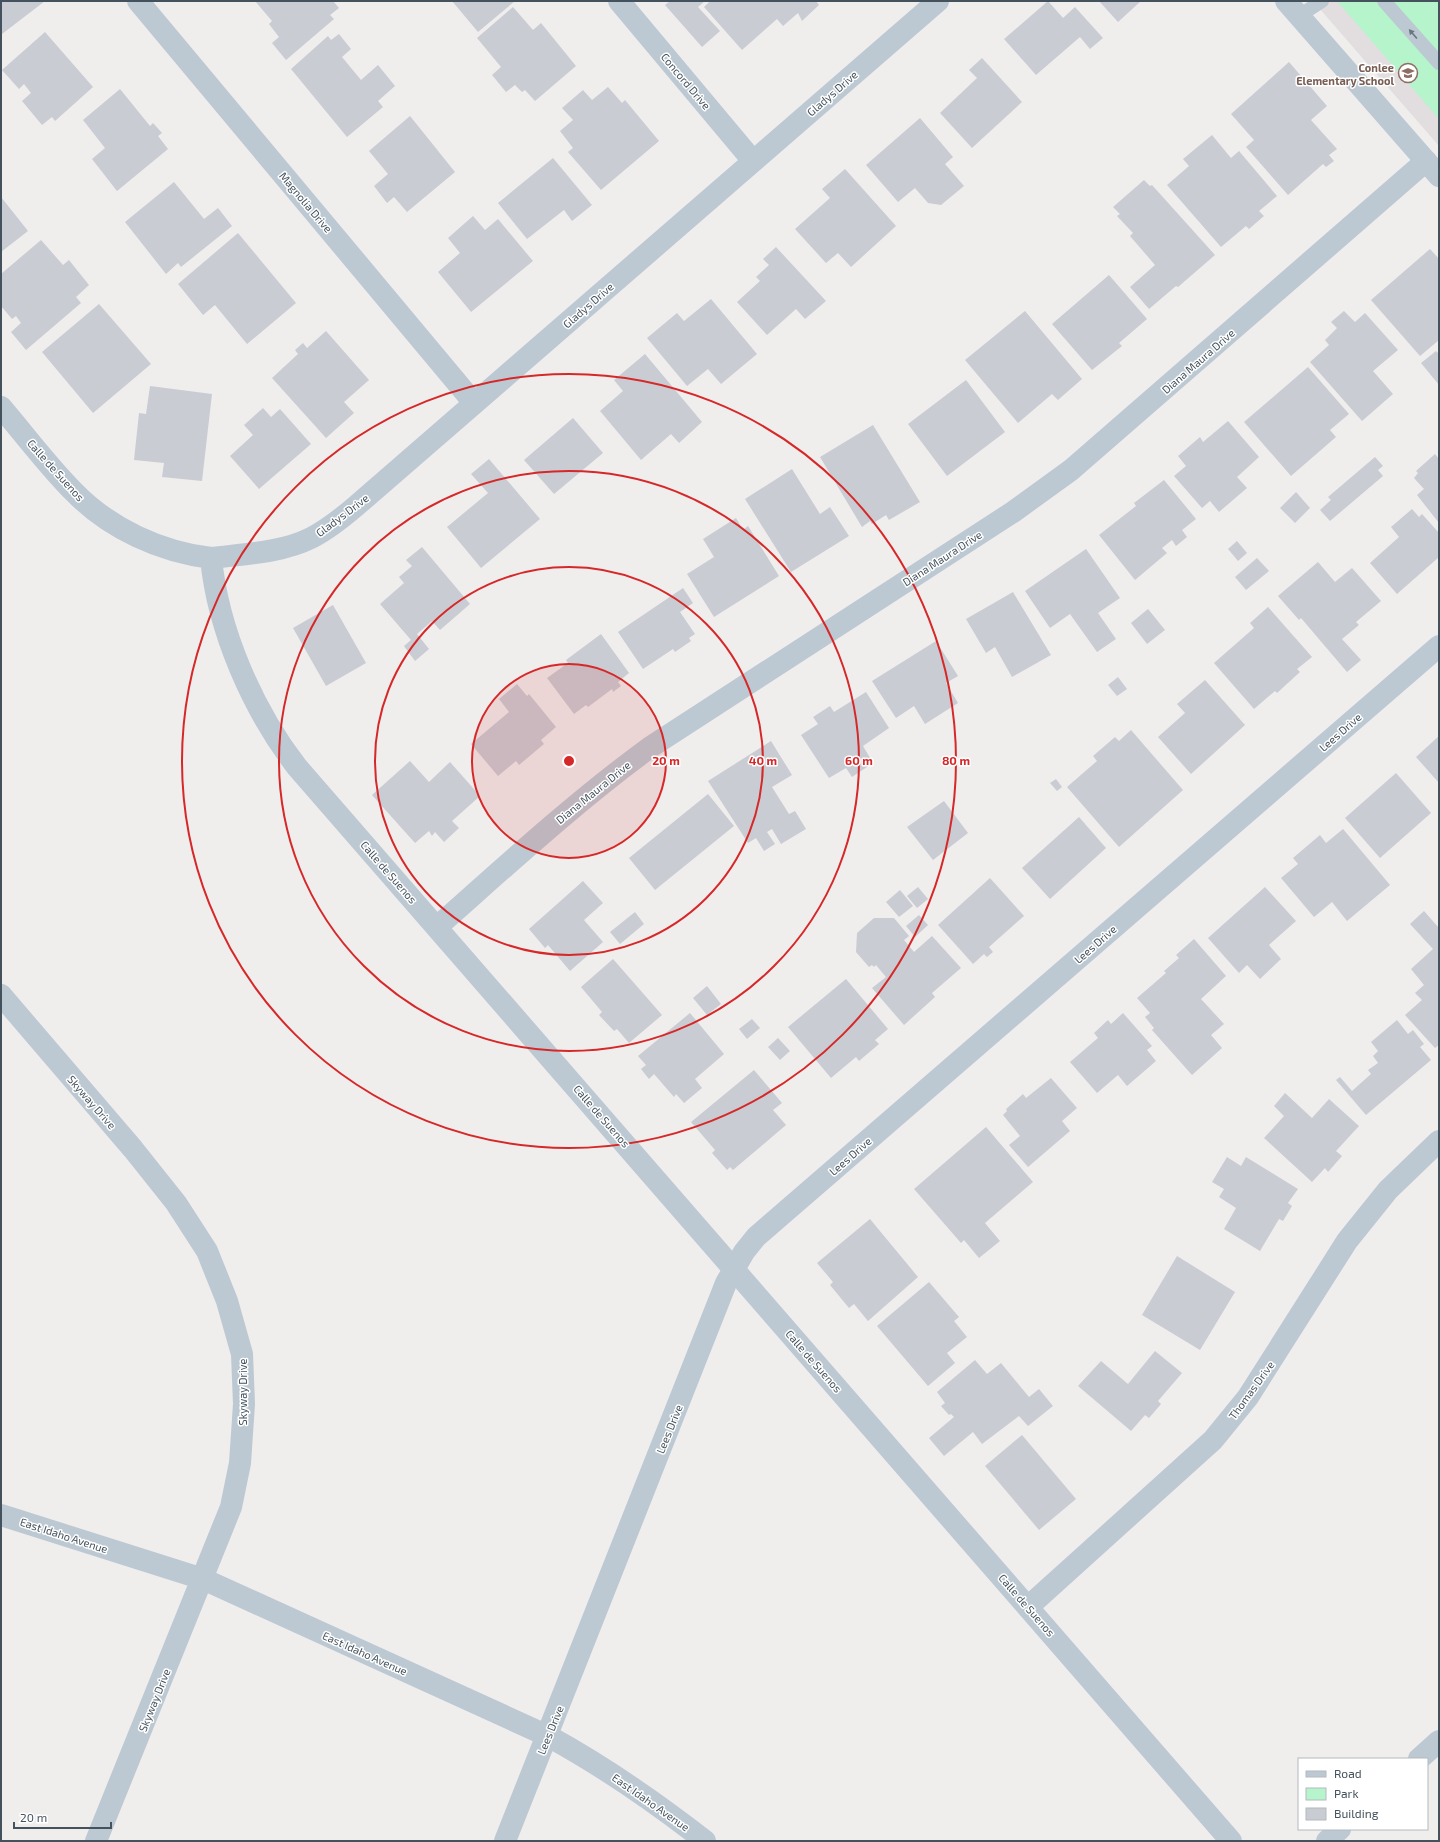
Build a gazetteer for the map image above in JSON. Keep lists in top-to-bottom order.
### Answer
{
  "streets": {
    "street": [
      "Concord Drive",
      "Gladys Drive",
      "Magnolia Drive",
      "Diana Maura Drive",
      "Calle de Suenos",
      "Lees Drive",
      "Skyway Drive",
      "Thomas Drive",
      "East Idaho Avenue"
    ]
  },
  "crossings": [
    ["Concord Drive", "Gladys Drive"],
    ["Gladys Drive", "Magnolia Drive"],
    ["Gladys Drive", "Calle de Suenos"],
    ["Diana Maura Drive", "Calle de Suenos"],
    ["Calle de Suenos", "Lees Drive"],
    ["Calle de Suenos", "Thomas Drive"],
    ["Lees Drive", "East Idaho Avenue"],
    ["Skyway Drive", "East Idaho Avenue"]
  ],
  "places": {
    "school or university": ["Conlee Elementary School"]
  },
  "legend": ["Road", "Park", "Building"],
  "scale_bar": "20 m",
  "rings": [
    "20 m",
    "40 m",
    "60 m",
    "80 m"
  ]
}
